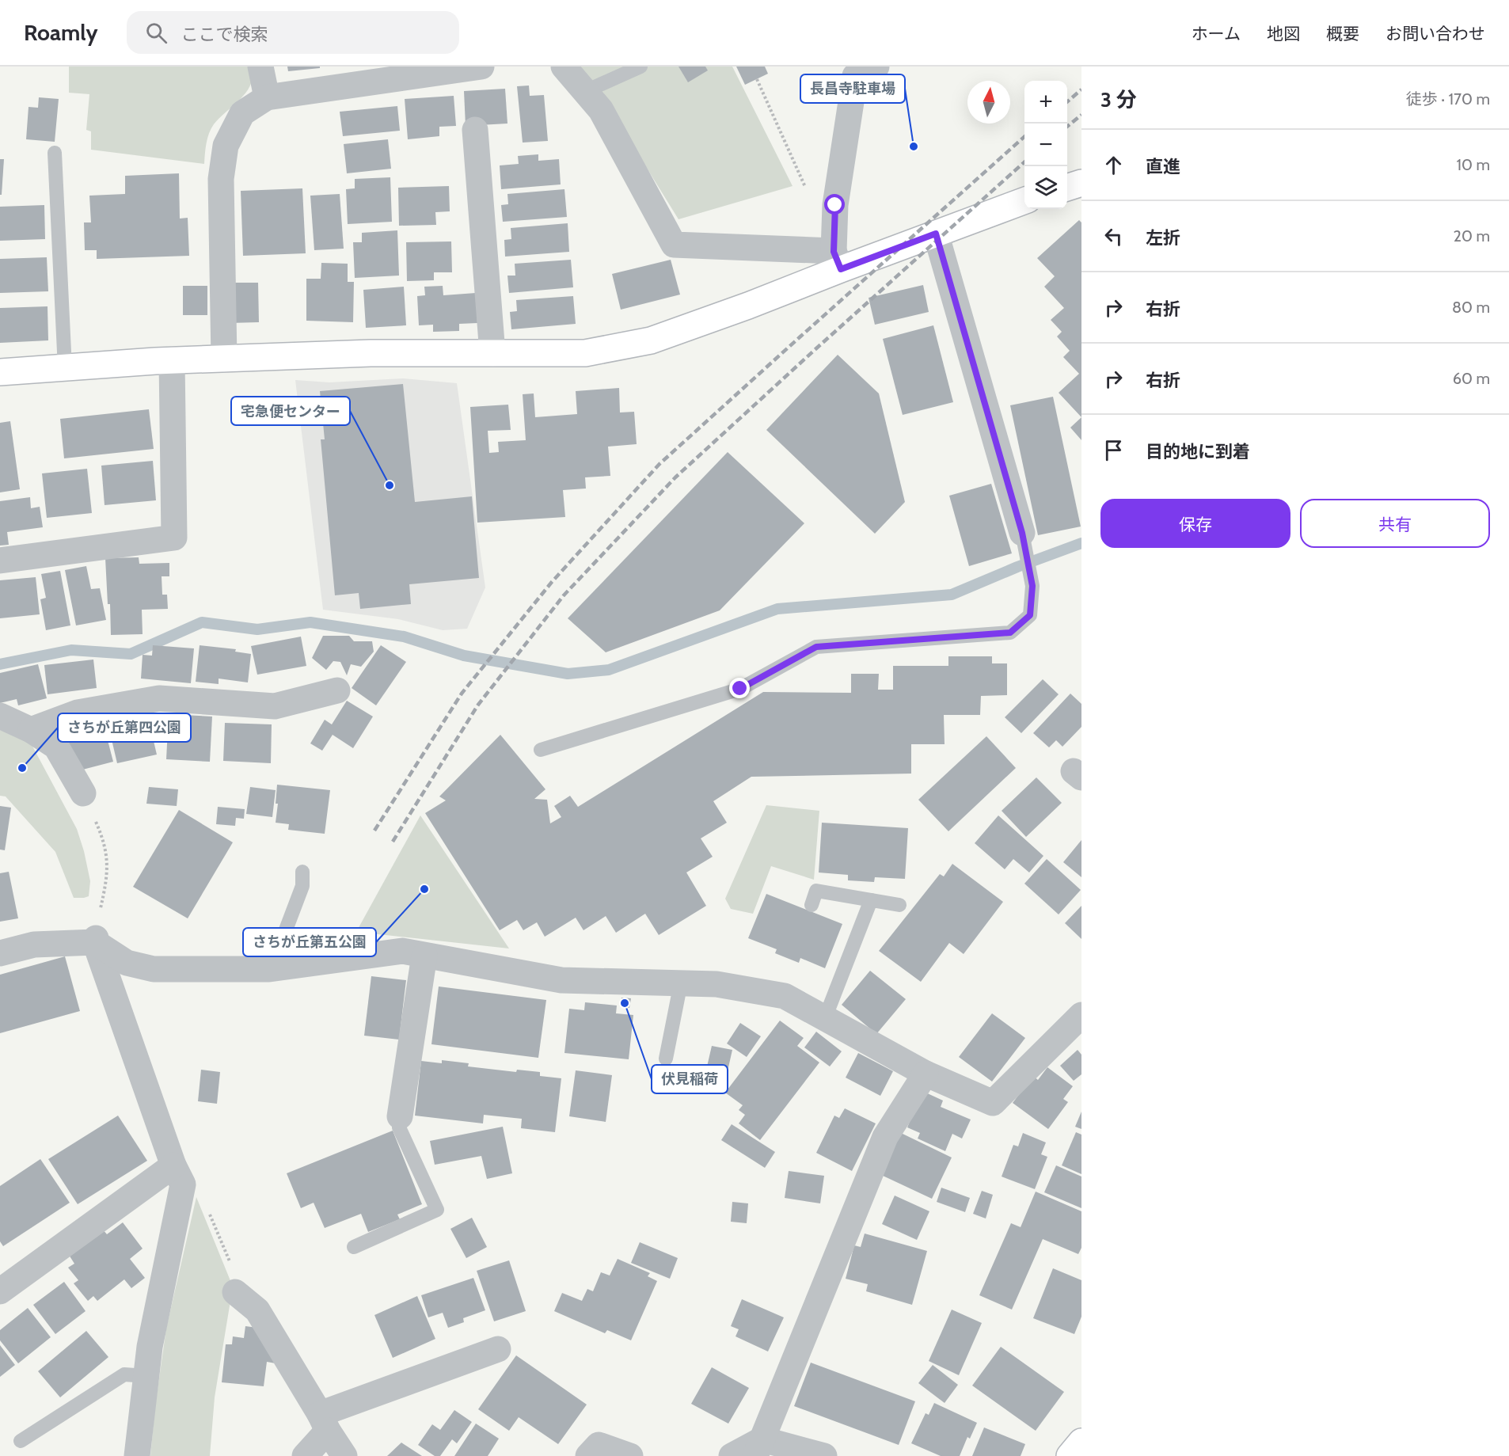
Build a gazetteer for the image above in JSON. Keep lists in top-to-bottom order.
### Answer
{
  "places": [
    "長昌寺駐車場",
    "宅急便センター",
    "さちが丘第四公園",
    "さちが丘第五公園",
    "伏見稲荷"
  ],
  "north": "top",
  "page": {
    "header": "Roamly",
    "search": "ここで検索",
    "nav": [
      "ホーム",
      "地図",
      "概要",
      "お問い合わせ"
    ],
    "heading": ["3 分", "徒歩 · 170 m"],
    "map_buttons": ["+", "−"],
    "list": [
      ["直進", "10 m"],
      ["左折", "20 m"],
      ["右折", "80 m"],
      ["右折", "60 m"],
      "目的地に到着"
    ],
    "buttons": ["保存", "共有"]
  }
}
